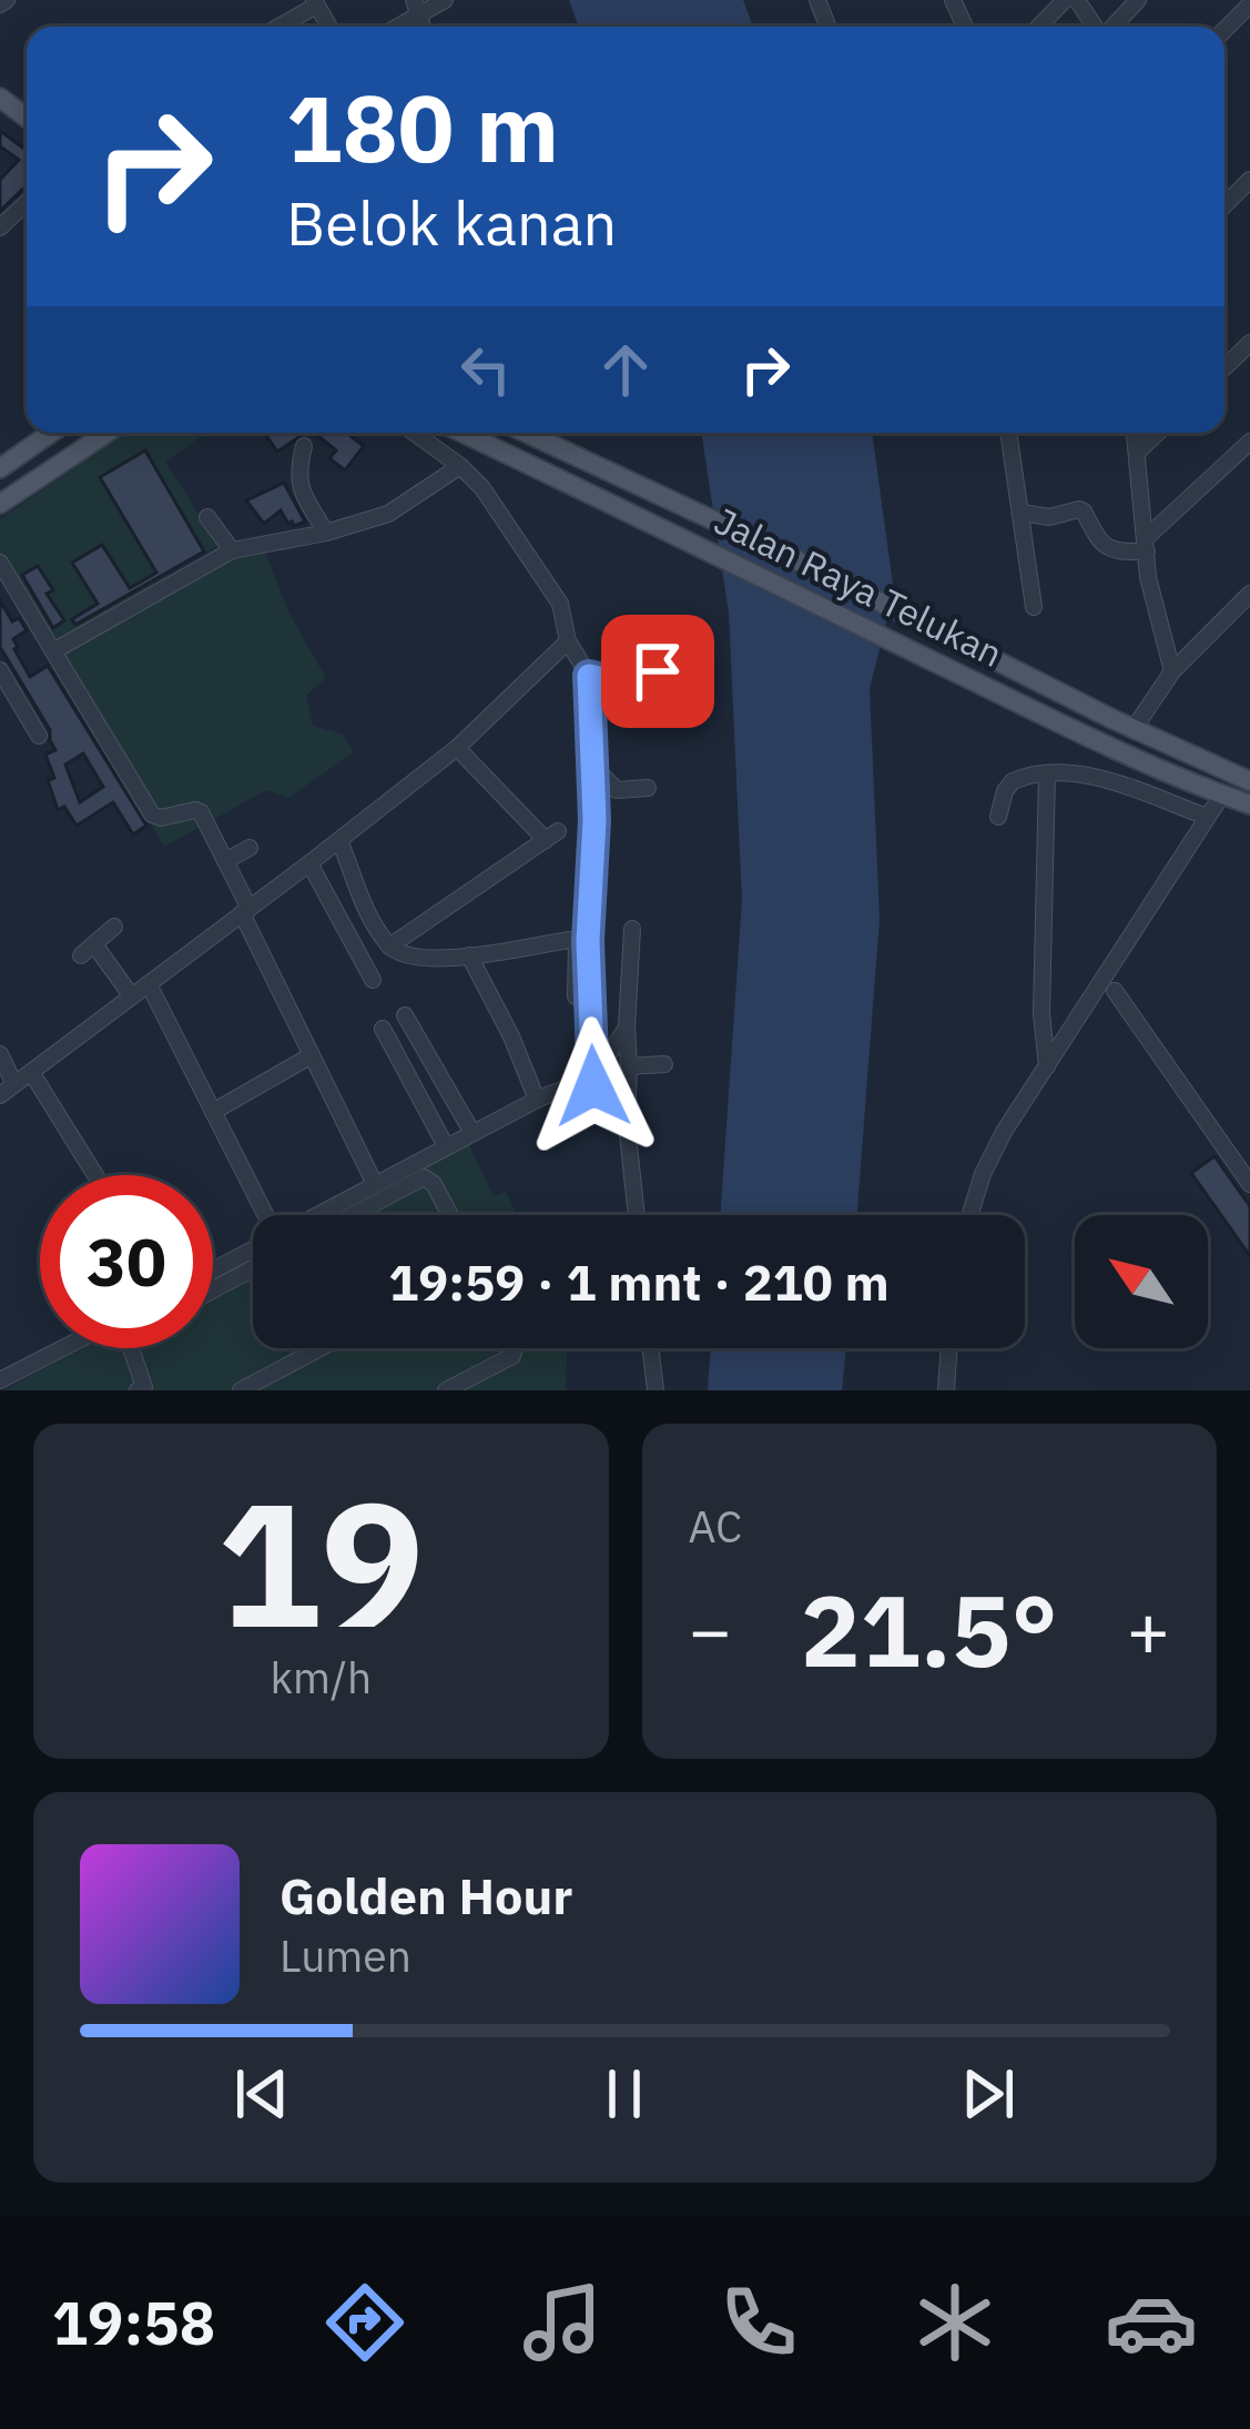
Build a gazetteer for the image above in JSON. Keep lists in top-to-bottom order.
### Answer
{
  "streets": {
    "main road": ["Jalan Raya Telukan"]
  },
  "north": "top left",
  "page": {
    "turn": ["180 m", "Belok kanan"],
    "limit": "30",
    "trip": "19:59 · 1 mnt · 210 m",
    "tile": [
      ["19", "km/h"],
      "AC"
    ],
    "heat": ["−", "21.5°", "+"],
    "song": ["Golden Hour", "Lumen"],
    "tabs": "19:58"
  }
}
